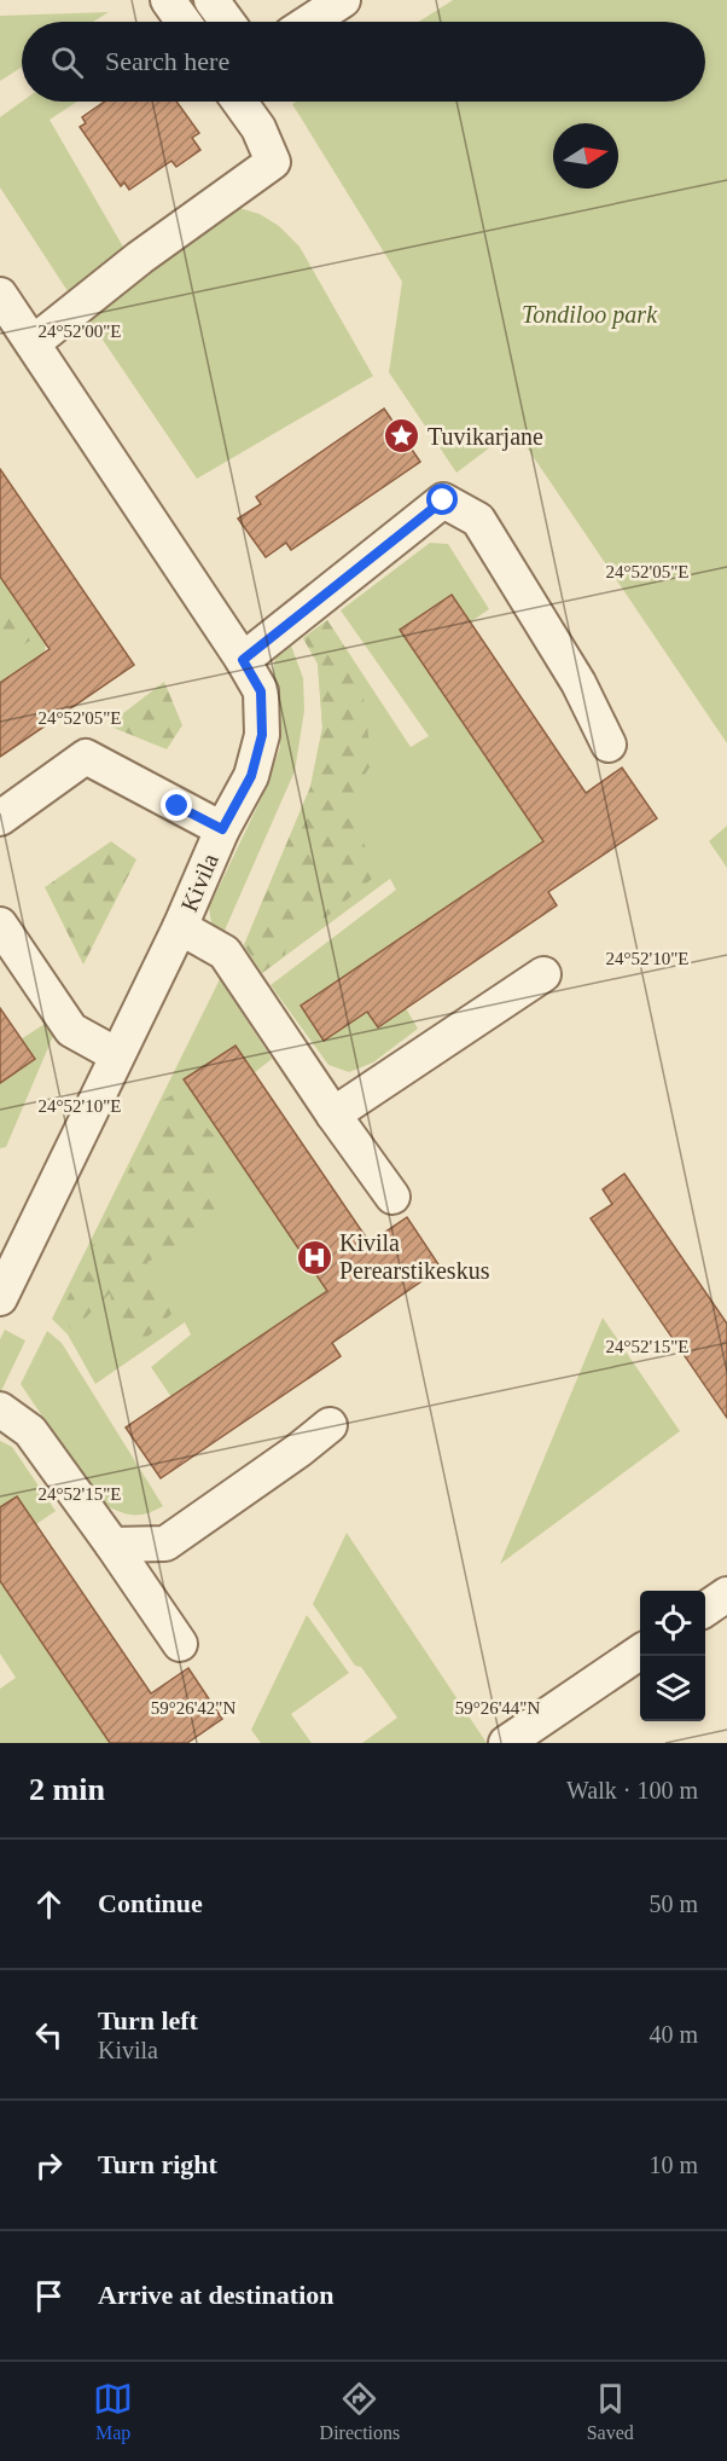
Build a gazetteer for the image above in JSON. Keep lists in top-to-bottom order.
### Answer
{
  "streets": {
    "street": ["Kivila"]
  },
  "parks": ["Tondiloo park"],
  "places": {
    "place": ["Tuvikarjane"],
    "hospital": ["Kivila Perearstikeskus"]
  },
  "north": "right",
  "page": {
    "search": "Search here",
    "heading": ["2 min", "Walk · 100 m"],
    "list": [
      ["Continue", "50 m"],
      ["Turn left", "Kivila", "40 m"],
      ["Turn right", "10 m"],
      "Arrive at destination"
    ],
    "nav": ["Map", "Directions", "Saved"]
  },
  "coordinates": [
    "24°52'00\"E",
    "24°52'05\"E",
    "24°52'10\"E",
    "24°52'15\"E",
    "59°26'42\"N",
    "59°26'44\"N"
  ]
}
